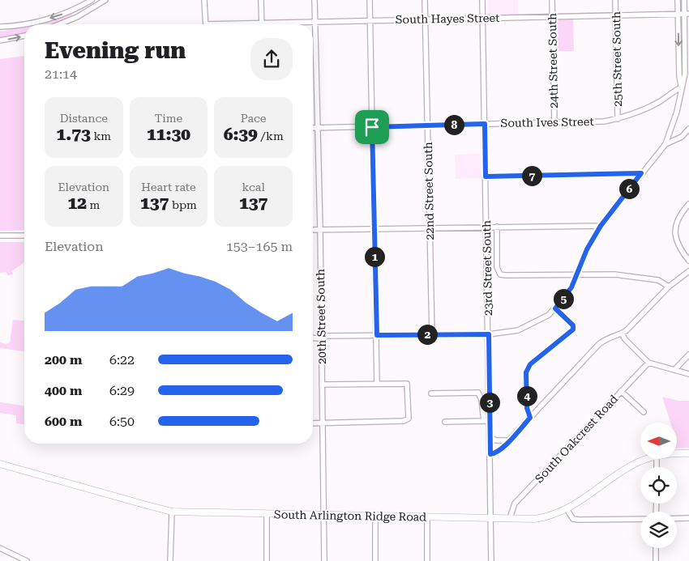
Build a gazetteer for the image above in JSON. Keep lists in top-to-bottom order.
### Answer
{
  "streets": {
    "main road": ["South Arlington Ridge Road"],
    "street": [
      "South Hayes Street",
      "25th Street South",
      "24th Street South",
      "South Ives Street",
      "22nd Street South",
      "23rd Street South",
      "20th Street South",
      "South Oakcrest Road"
    ]
  },
  "crossings": [
    ["South Hayes Street", "25th Street South"],
    ["South Hayes Street", "24th Street South"],
    ["South Hayes Street", "22nd Street South"],
    ["South Hayes Street", "23rd Street South"],
    ["South Hayes Street", "20th Street South"],
    ["25th Street South", "South Ives Street"],
    ["24th Street South", "South Ives Street"],
    ["South Ives Street", "22nd Street South"],
    ["South Ives Street", "23rd Street South"],
    ["South Ives Street", "20th Street South"],
    ["23rd Street South", "South Arlington Ridge Road"],
    ["20th Street South", "South Arlington Ridge Road"],
    ["South Oakcrest Road", "South Arlington Ridge Road"]
  ],
  "north": "left",
  "page": {
    "heading": ["Evening run", "21:14"],
    "stats": [
      ["Distance", "1.73 km"],
      ["Time", "11:30"],
      ["Pace", "6:39 /km"],
      ["Elevation", "12 m"],
      ["Heart rate", "137 bpm"],
      ["kcal", "137"]
    ],
    "pins": [
      "8",
      "7",
      "6",
      "1",
      "5",
      "2",
      "4",
      "3"
    ],
    "chart": ["Elevation", "153–165 m"],
    "list": [
      {
        "name": "200 m",
        "note": "6:22"
      },
      {
        "name": "400 m",
        "note": "6:29"
      },
      {
        "name": "600 m",
        "note": "6:50"
      }
    ]
  }
}
